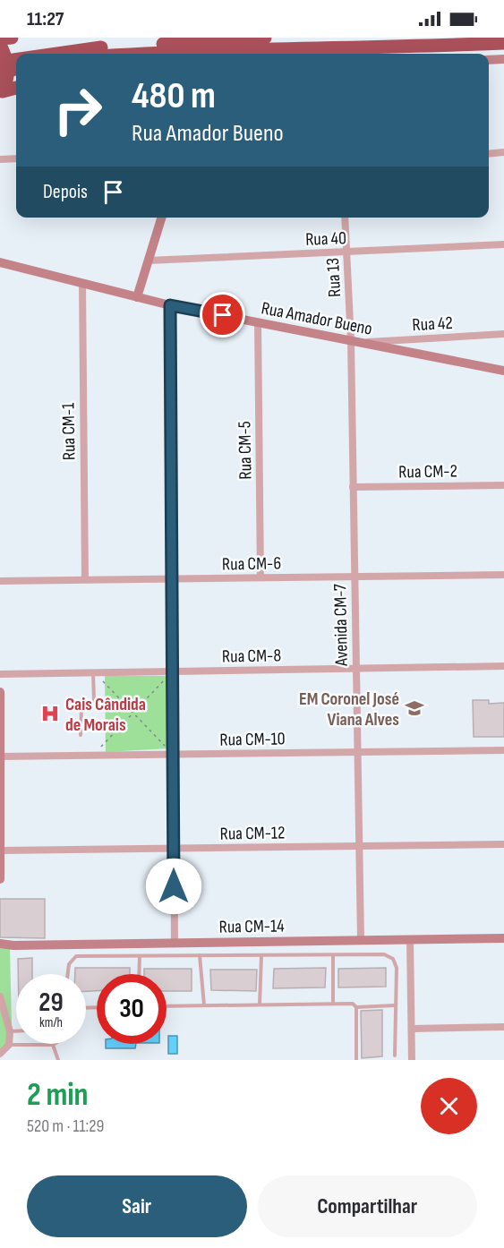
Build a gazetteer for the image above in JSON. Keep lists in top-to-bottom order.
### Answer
{
  "streets": {
    "street": [
      "Rua 40",
      "Rua 13",
      "Rua Amador Bueno",
      "Rua 42",
      "Rua CM-1",
      "Rua CM-5",
      "Rua CM-2",
      "Rua CM-6",
      "Avenida CM-7",
      "Rua CM-8",
      "Rua CM-10",
      "Rua CM-12",
      "Rua CM-14"
    ]
  },
  "crossings": [
    ["Rua 40", "Rua 13"],
    ["Rua 13", "Rua Amador Bueno"],
    ["Rua 13", "Avenida CM-7"],
    ["Rua Amador Bueno", "Rua 42"],
    ["Rua Amador Bueno", "Rua CM-1"],
    ["Rua Amador Bueno", "Rua CM-5"],
    ["Rua Amador Bueno", "Avenida CM-7"],
    ["Rua CM-1", "Rua CM-6"],
    ["Rua CM-5", "Rua CM-6"],
    ["Rua CM-2", "Avenida CM-7"],
    ["Rua CM-6", "Avenida CM-7"],
    ["Avenida CM-7", "Rua CM-8"],
    ["Avenida CM-7", "Rua CM-10"],
    ["Avenida CM-7", "Rua CM-12"],
    ["Avenida CM-7", "Rua CM-14"]
  ],
  "places": {
    "school or university": ["EM Coronel José Viana Alves"],
    "hospital": ["Cais Cândida de Morais"]
  },
  "page": {
    "status": "11:27",
    "turn": ["480 m", "Rua Amador Bueno"],
    "then": "Depois",
    "speed": "29 km/h",
    "limit": "30",
    "heading": ["2 min", "520 m · 11:29"],
    "buttons": ["Sair", "Compartilhar"]
  }
}
